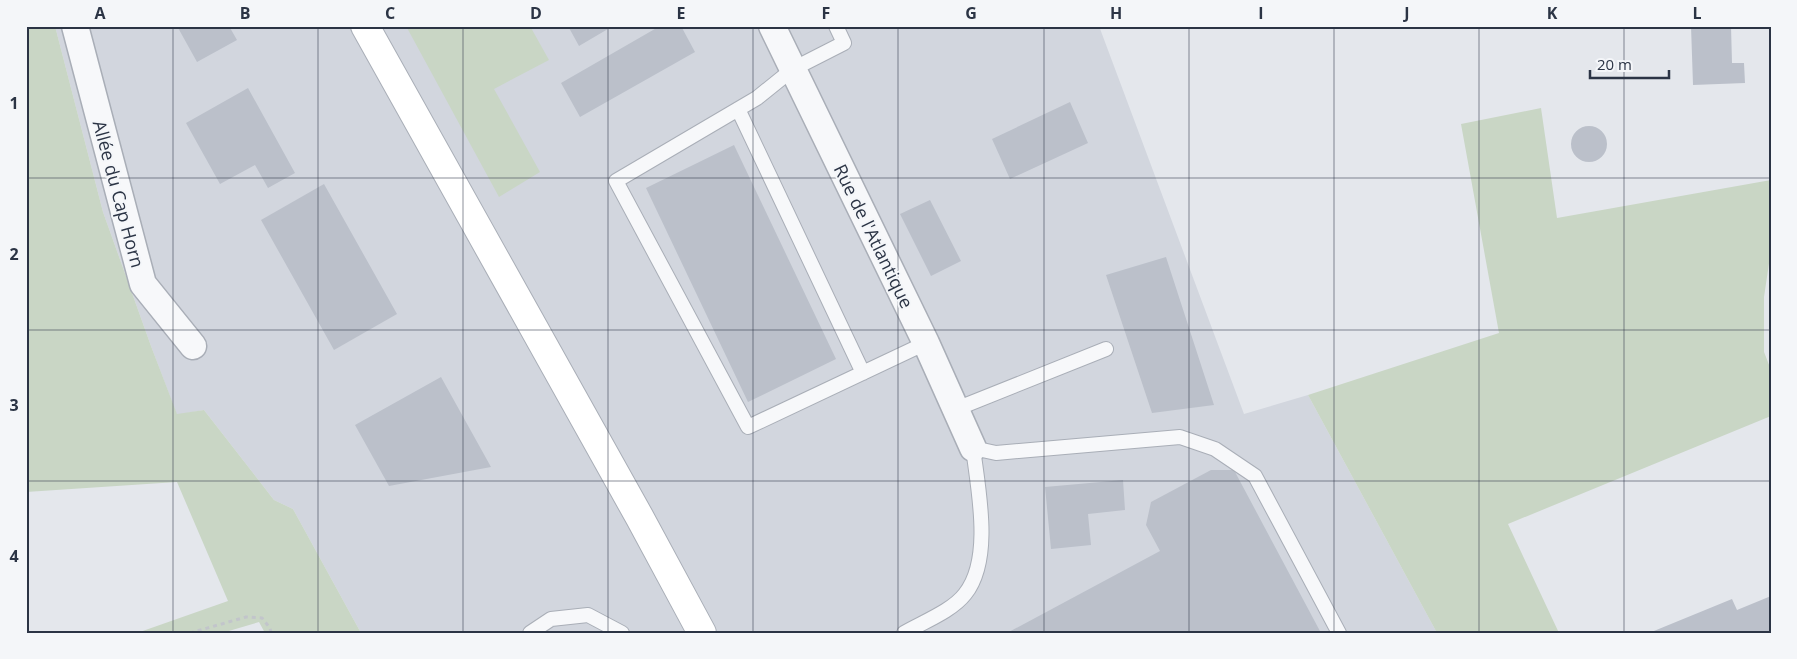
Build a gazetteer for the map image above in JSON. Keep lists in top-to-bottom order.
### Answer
{
  "streets": {
    "street": ["Allée du Cap Horn", "Rue de l'Atlantique"]
  },
  "scale_bar": "20 m",
  "grid": {
    "columns": [
      "A",
      "B",
      "C",
      "D",
      "E",
      "F",
      "G",
      "H",
      "I",
      "J",
      "K",
      "L"
    ],
    "rows": [
      "1",
      "2",
      "3",
      "4"
    ]
  }
}
